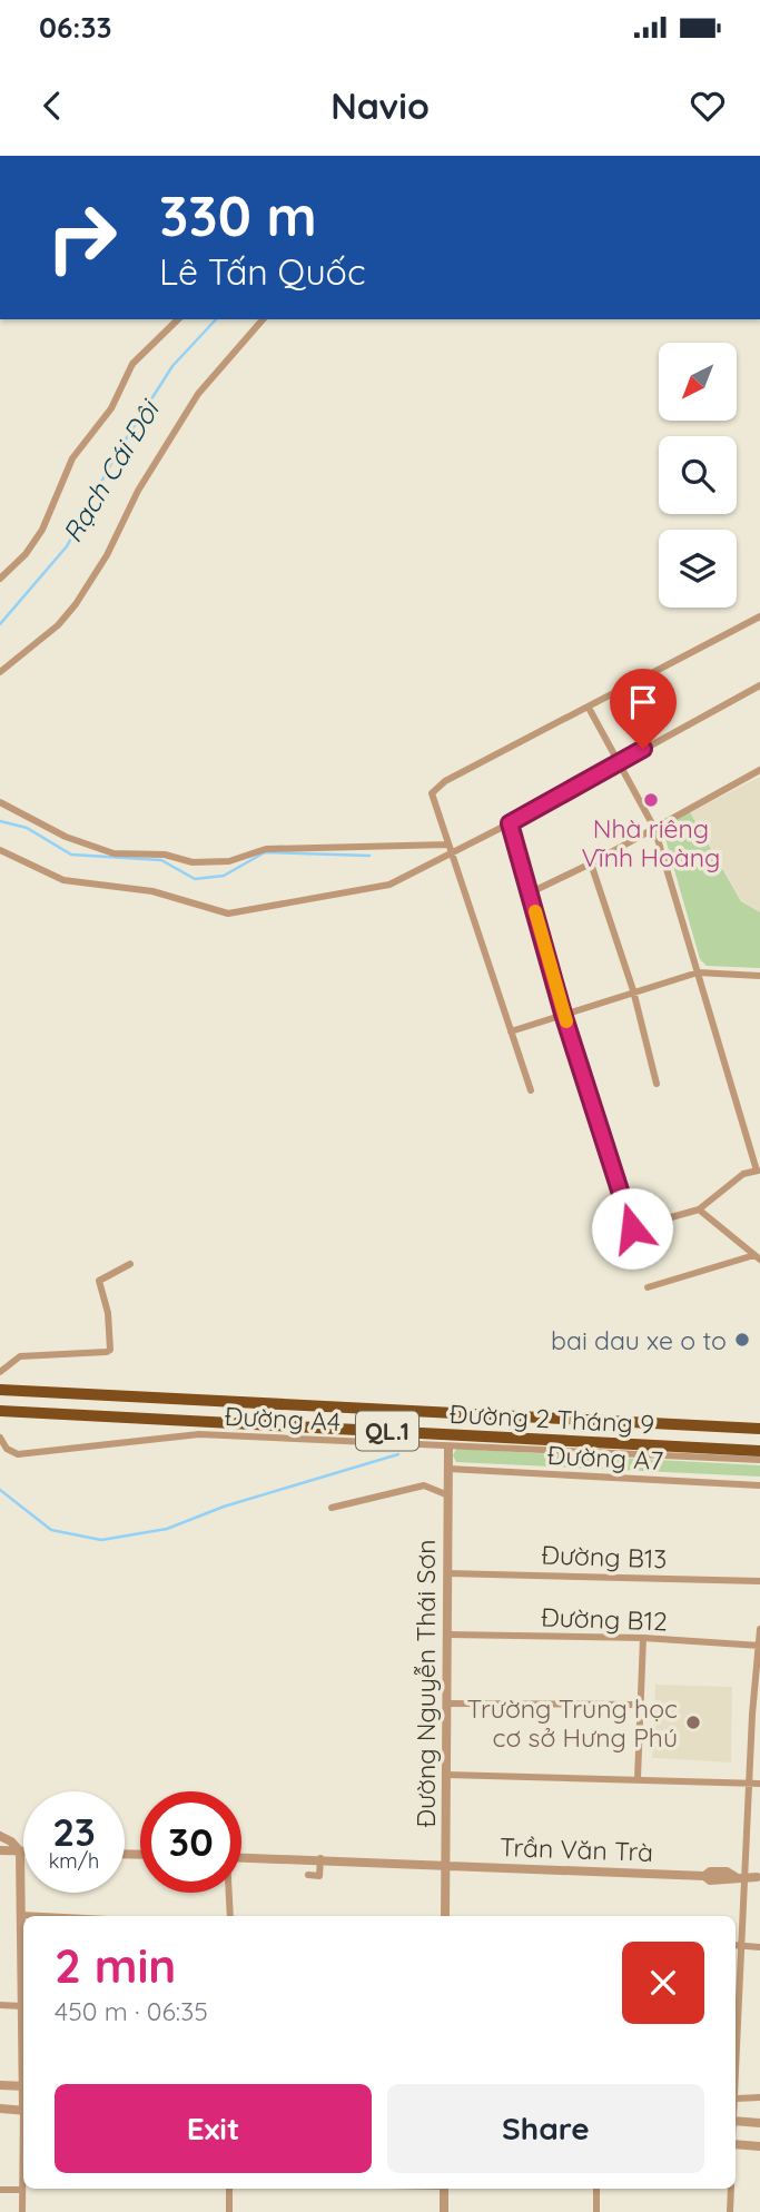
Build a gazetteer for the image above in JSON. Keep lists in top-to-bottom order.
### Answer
{
  "streets": {
    "highway": ["Đường 2 Tháng 9", "QL.1"],
    "street": [
      "Đường A4",
      "Đường A7",
      "Đường B13",
      "Đường B12",
      "Đường Nguyễn Thái Sơn",
      "Trần Văn Trà"
    ]
  },
  "crossings": [
    ["Đường A4", "Đường Nguyễn Thái Sơn"],
    ["Đường A7", "Đường Nguyễn Thái Sơn"],
    ["Đường B13", "Đường Nguyễn Thái Sơn"],
    ["Đường B12", "Đường Nguyễn Thái Sơn"],
    ["Đường Nguyễn Thái Sơn", "Trần Văn Trà"]
  ],
  "water": ["Rạch Cái Đôi"],
  "places": ["Nhà riêng Vĩnh Hoàng", "bai dau xe o to", "Trường Trung học cơ sở Hưng Phú"],
  "north": "bottom left",
  "page": {
    "status": "06:33",
    "header": "Navio",
    "turn": ["330 m", "Lê Tấn Quốc"],
    "speed": "23 km/h",
    "limit": "30",
    "heading": ["2 min", "450 m · 06:35"],
    "buttons": ["Exit", "Share"]
  }
}
